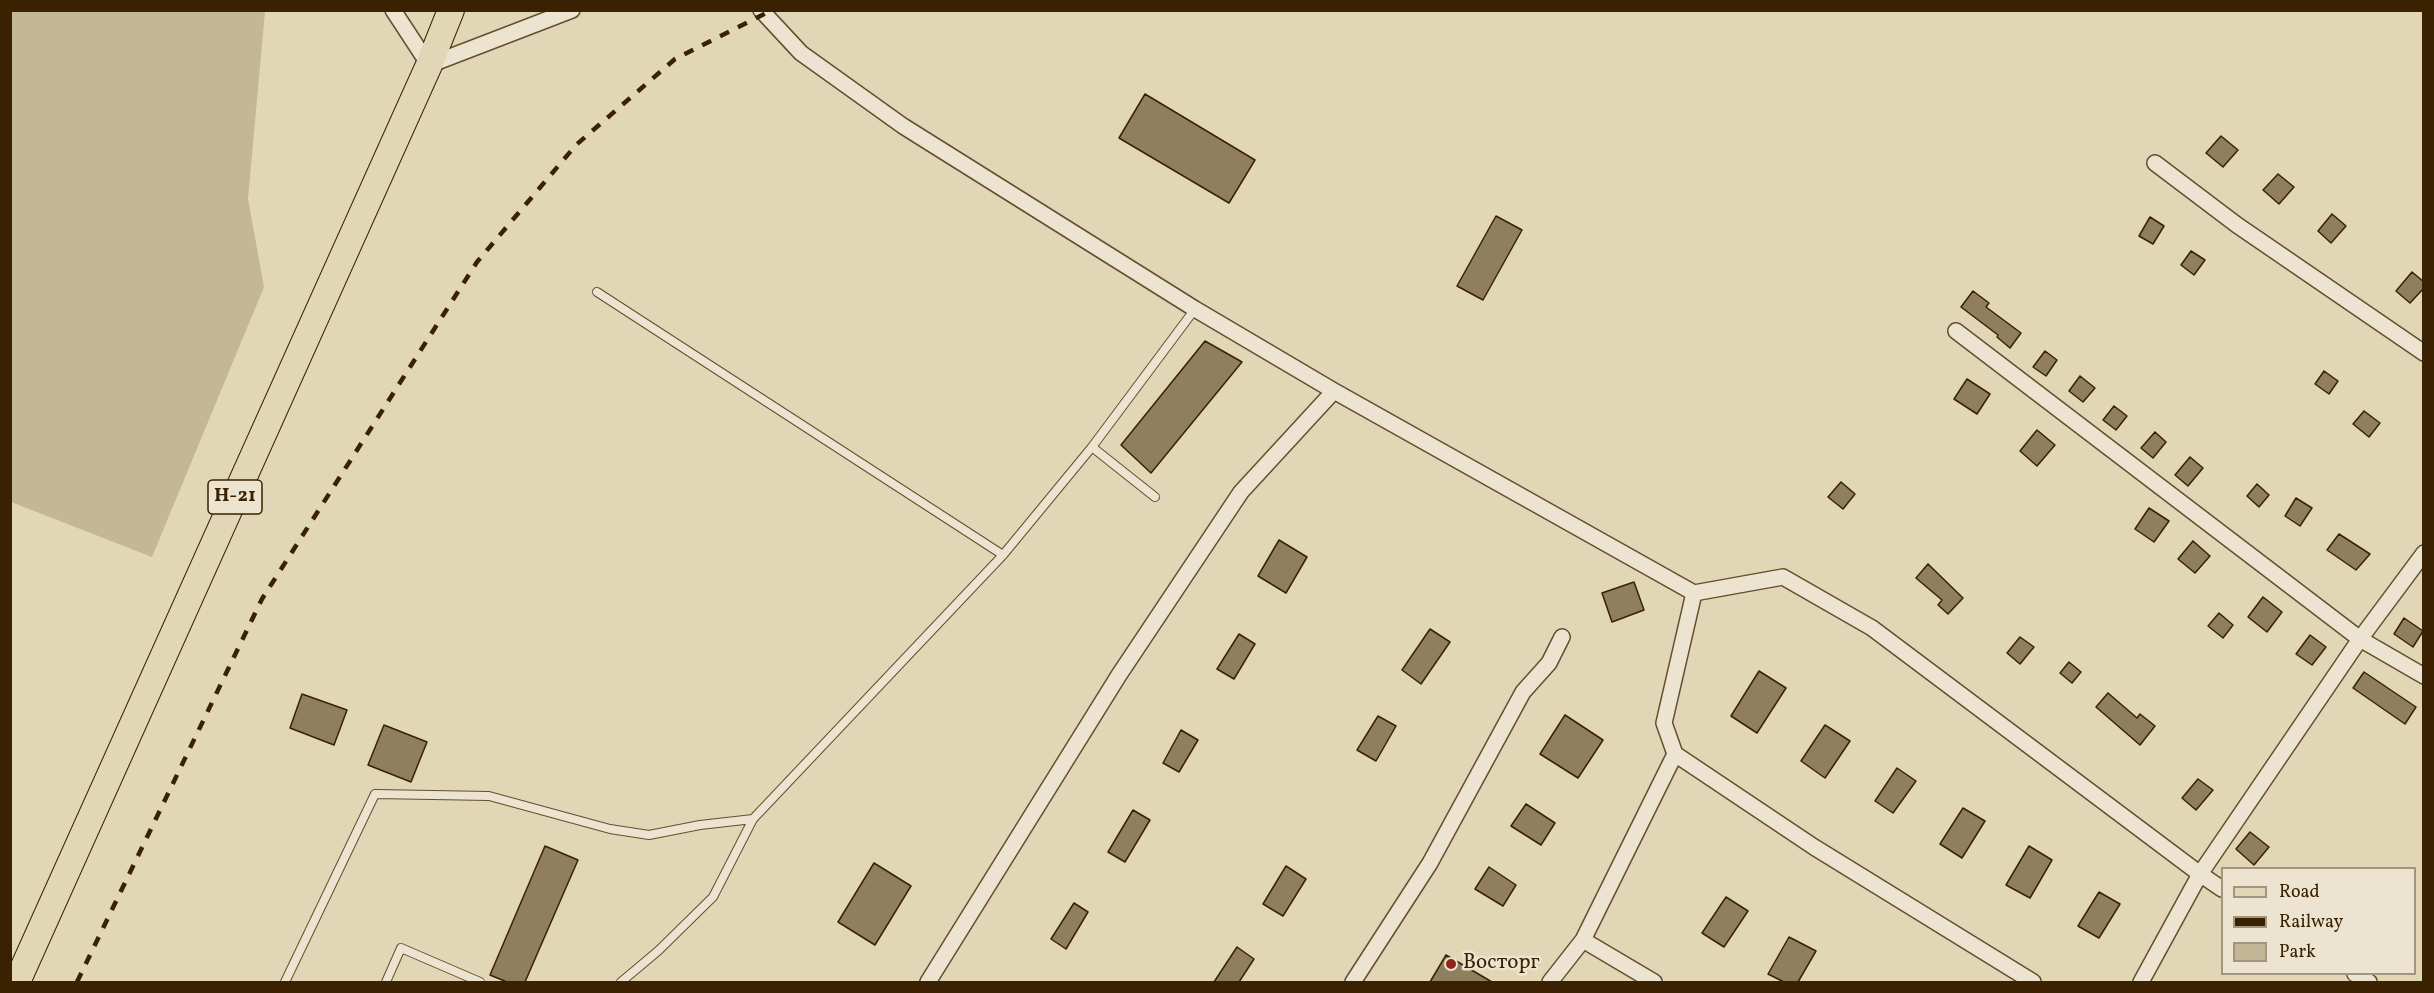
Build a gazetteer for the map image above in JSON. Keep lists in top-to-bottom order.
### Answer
{
  "streets": {
    "main road": ["Н-21"]
  },
  "places": ["Восторг"],
  "legend": ["Road", "Railway", "Park"]
}
